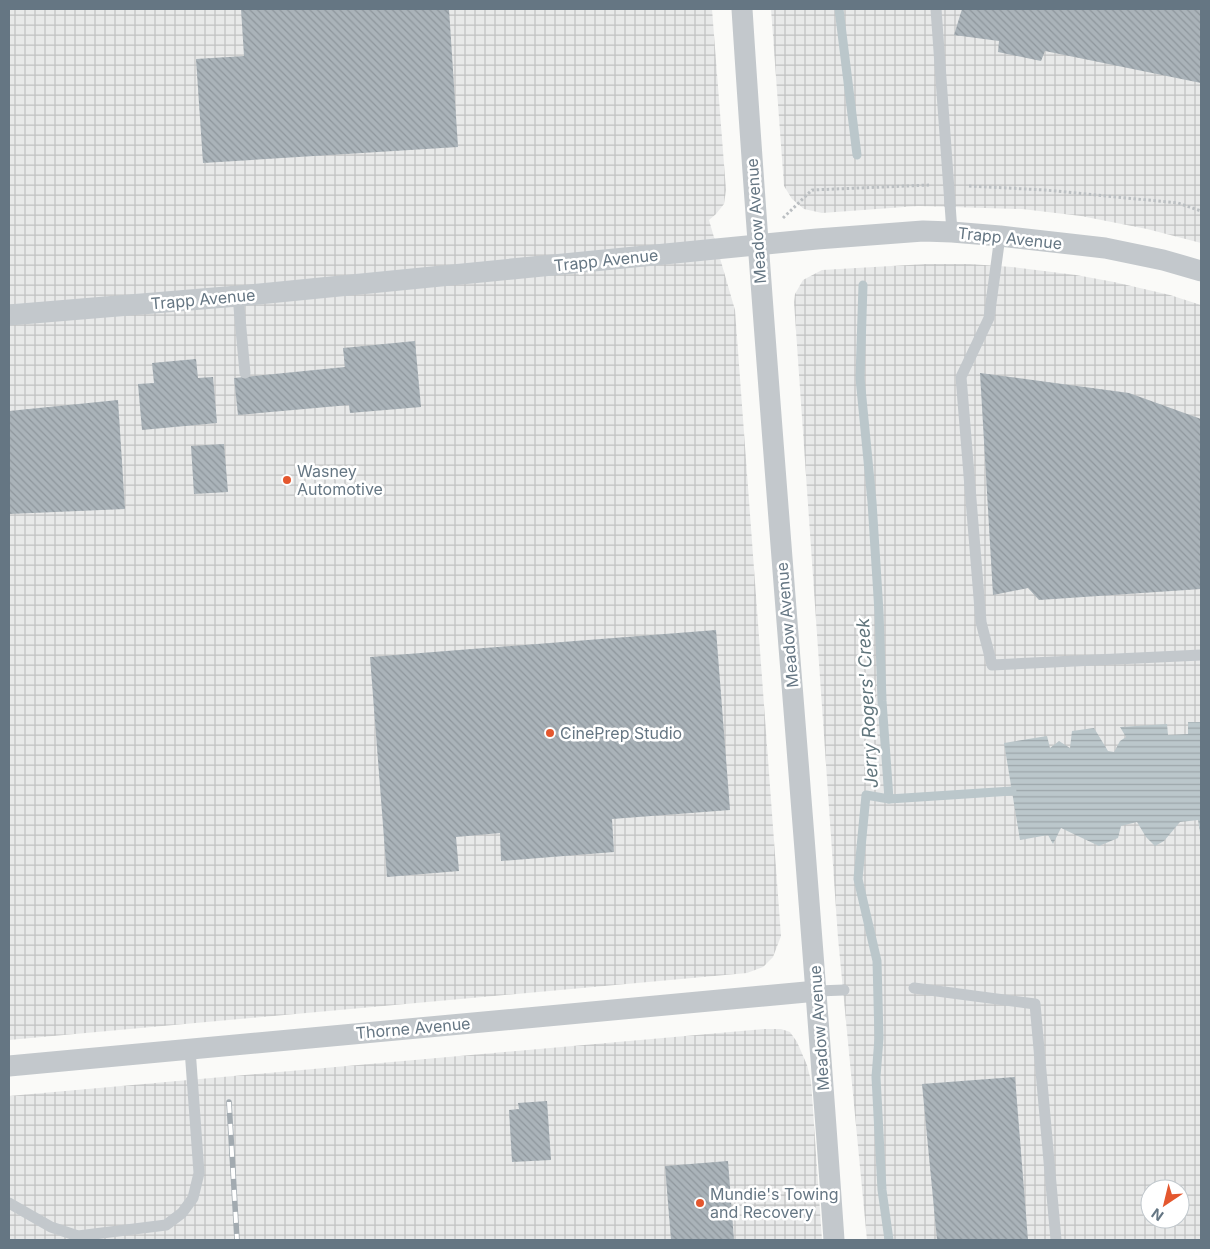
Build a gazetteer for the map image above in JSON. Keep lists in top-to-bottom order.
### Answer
{
  "streets": {
    "street": ["Meadow Avenue", "Trapp Avenue", "Thorne Avenue"]
  },
  "crossings": [
    ["Meadow Avenue", "Trapp Avenue"],
    ["Meadow Avenue", "Thorne Avenue"]
  ],
  "water": ["Jerry Rogers' Creek"],
  "places": ["Wasney Automotive", "CinePrep Studio", "Mundie's Towing and Recovery"],
  "north": "bottom left"
}
